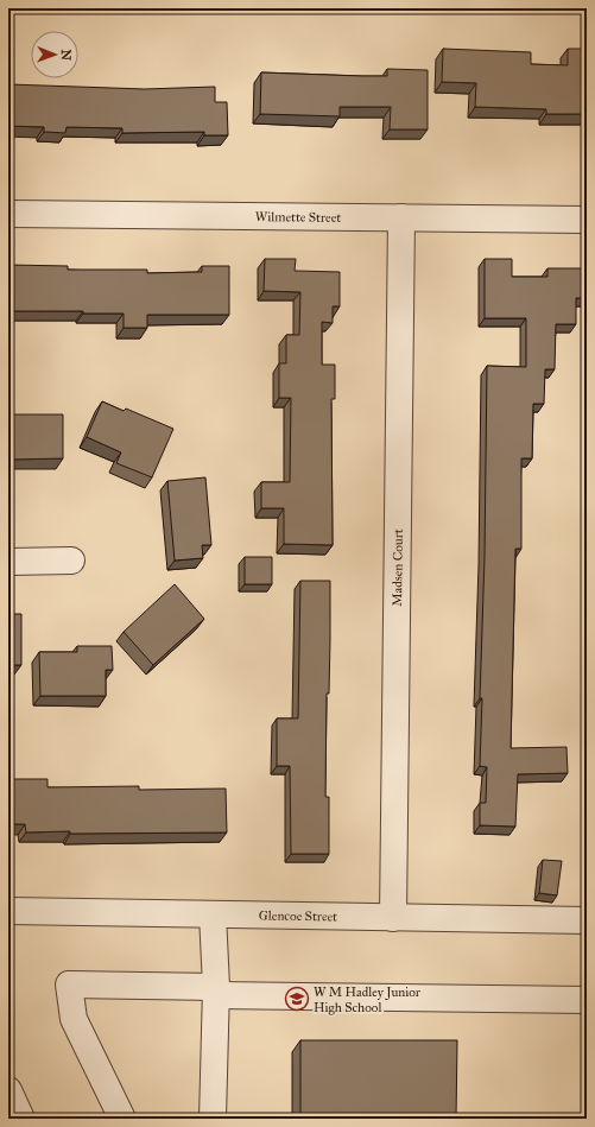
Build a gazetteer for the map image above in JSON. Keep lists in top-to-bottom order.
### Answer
{
  "streets": {
    "street": ["Wilmette Street", "Madsen Court", "Glencoe Street"]
  },
  "crossings": [
    ["Wilmette Street", "Madsen Court"],
    ["Madsen Court", "Glencoe Street"]
  ],
  "places": {
    "school or university": ["W M Hadley Junior High School"]
  },
  "north": "right"
}
